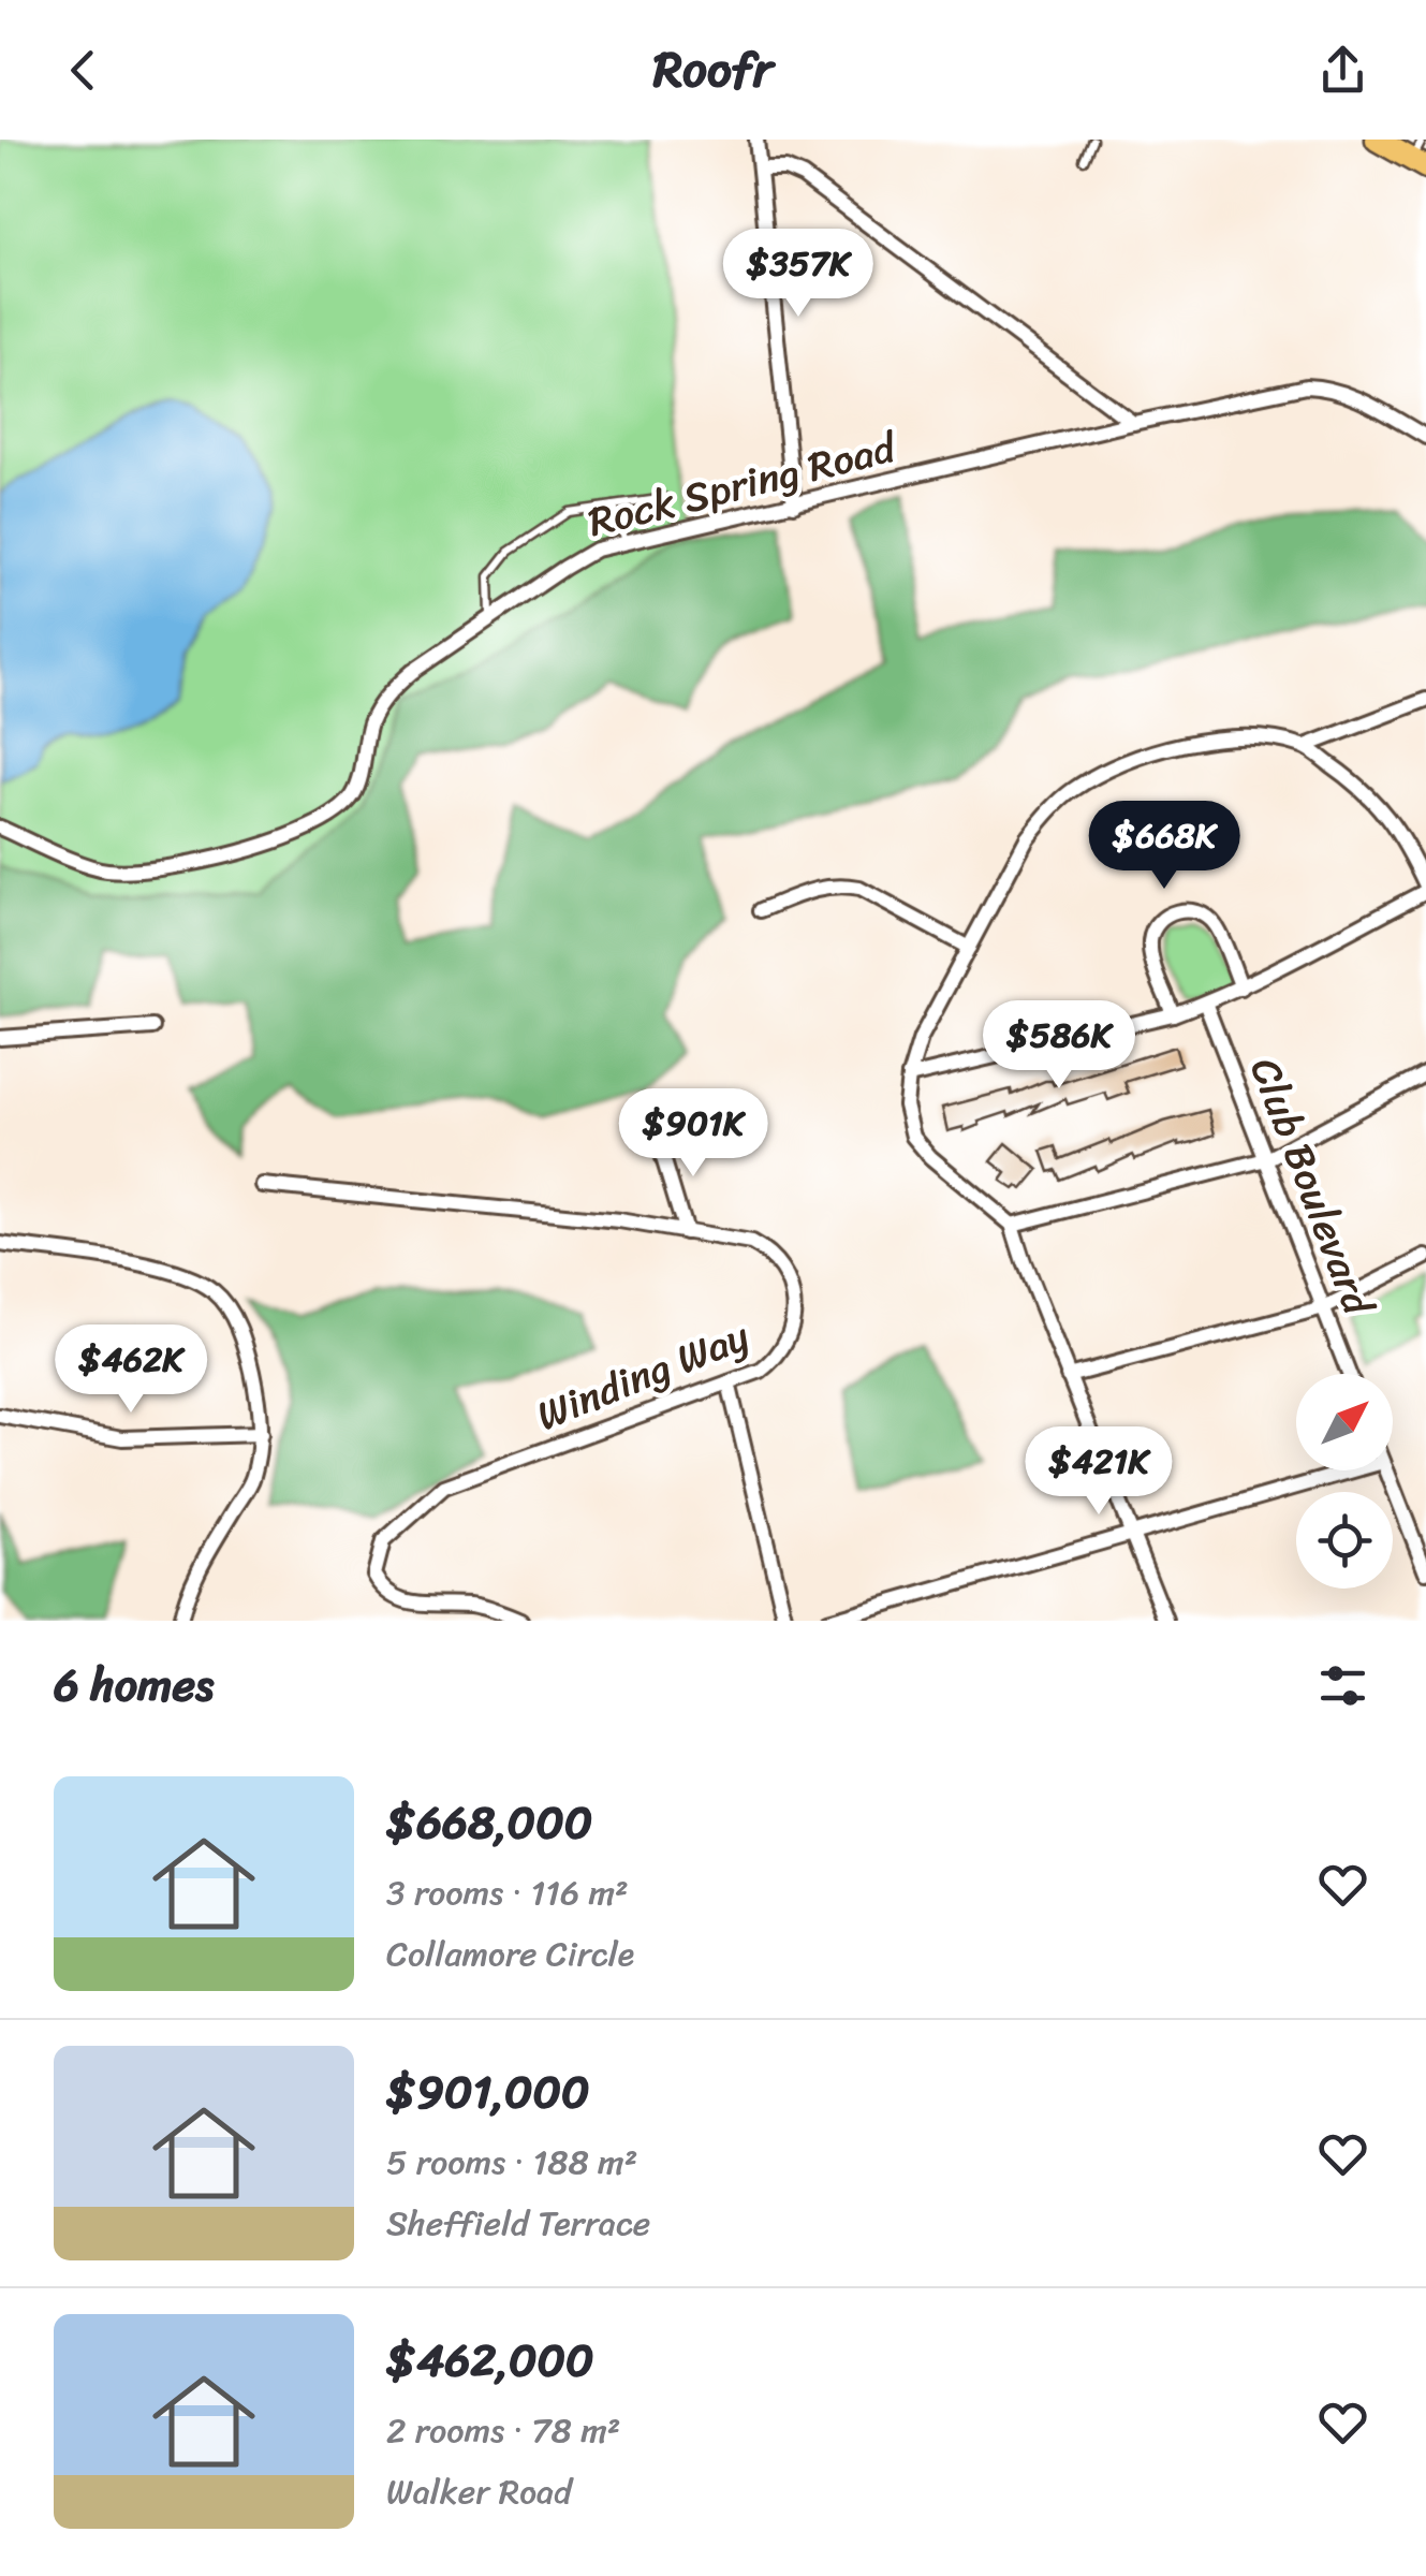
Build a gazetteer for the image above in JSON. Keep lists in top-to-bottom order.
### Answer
{
  "streets": {
    "street": ["Rock Spring Road", "Club Boulevard", "Winding Way"]
  },
  "north": "top right",
  "page": {
    "header": "Roofr",
    "price": [
      "$357K",
      "$668K",
      "$586K",
      "$901K",
      "$462K",
      "$421K"
    ],
    "heading": "6 homes",
    "list": [
      {
        "name": "$668,000",
        "note": "3 rooms · 116 m² · Collamore Circle"
      },
      {
        "name": "$901,000",
        "note": "5 rooms · 188 m² · Sheffield Terrace"
      },
      {
        "name": "$462,000",
        "note": "2 rooms · 78 m² · Walker Road"
      }
    ]
  }
}
